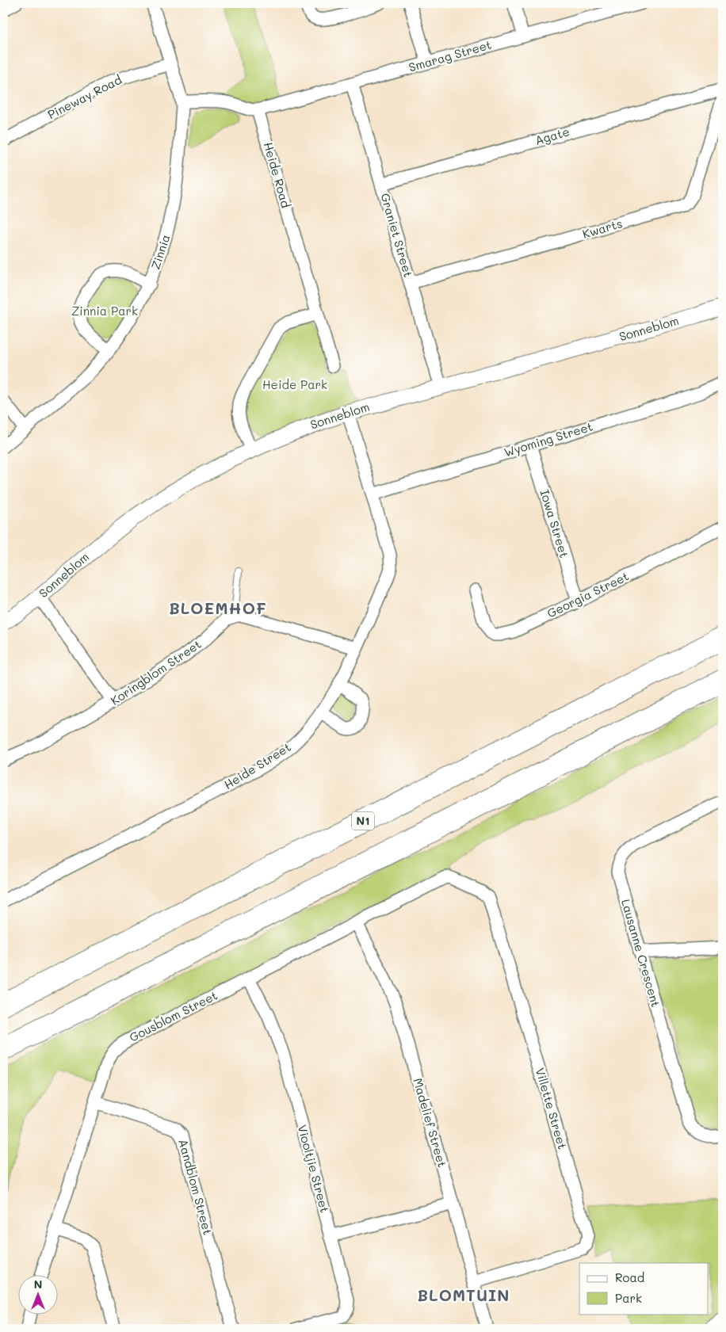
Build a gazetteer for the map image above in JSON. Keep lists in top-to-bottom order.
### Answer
{
  "streets": {
    "highway": ["N1"],
    "street": [
      "Smarag Street",
      "Pineway Road",
      "Agate",
      "Heide Road",
      "Kwarts",
      "Graniet Street",
      "Zinnia",
      "Sonneblom",
      "Wyoming Street",
      "Iowa Street",
      "Georgia Street",
      "Koringblom Street",
      "Heide Street",
      "Lausanne Crescent",
      "Gousblom Street",
      "Villette Street",
      "Madelief Street",
      "Viooltjie Street",
      "Aandblom Street"
    ]
  },
  "crossings": [
    ["Smarag Street", "Heide Road"],
    ["Smarag Street", "Graniet Street"],
    ["Pineway Road", "Zinnia"],
    ["Agate", "Graniet Street"],
    ["Kwarts", "Graniet Street"],
    ["Graniet Street", "Sonneblom"],
    ["Sonneblom", "Heide Street"],
    ["Wyoming Street", "Iowa Street"],
    ["Wyoming Street", "Heide Street"],
    ["Iowa Street", "Georgia Street"],
    ["Gousblom Street", "Villette Street"],
    ["Gousblom Street", "Madelief Street"],
    ["Gousblom Street", "Viooltjie Street"],
    ["Gousblom Street", "Aandblom Street"],
    ["Villette Street", "Madelief Street"]
  ],
  "districts": ["BLOEMHOF", "BLOMTUIN"],
  "parks": ["Zinnia Park", "Heide Park"],
  "legend": ["Road", "Park"],
  "north": "top"
}
